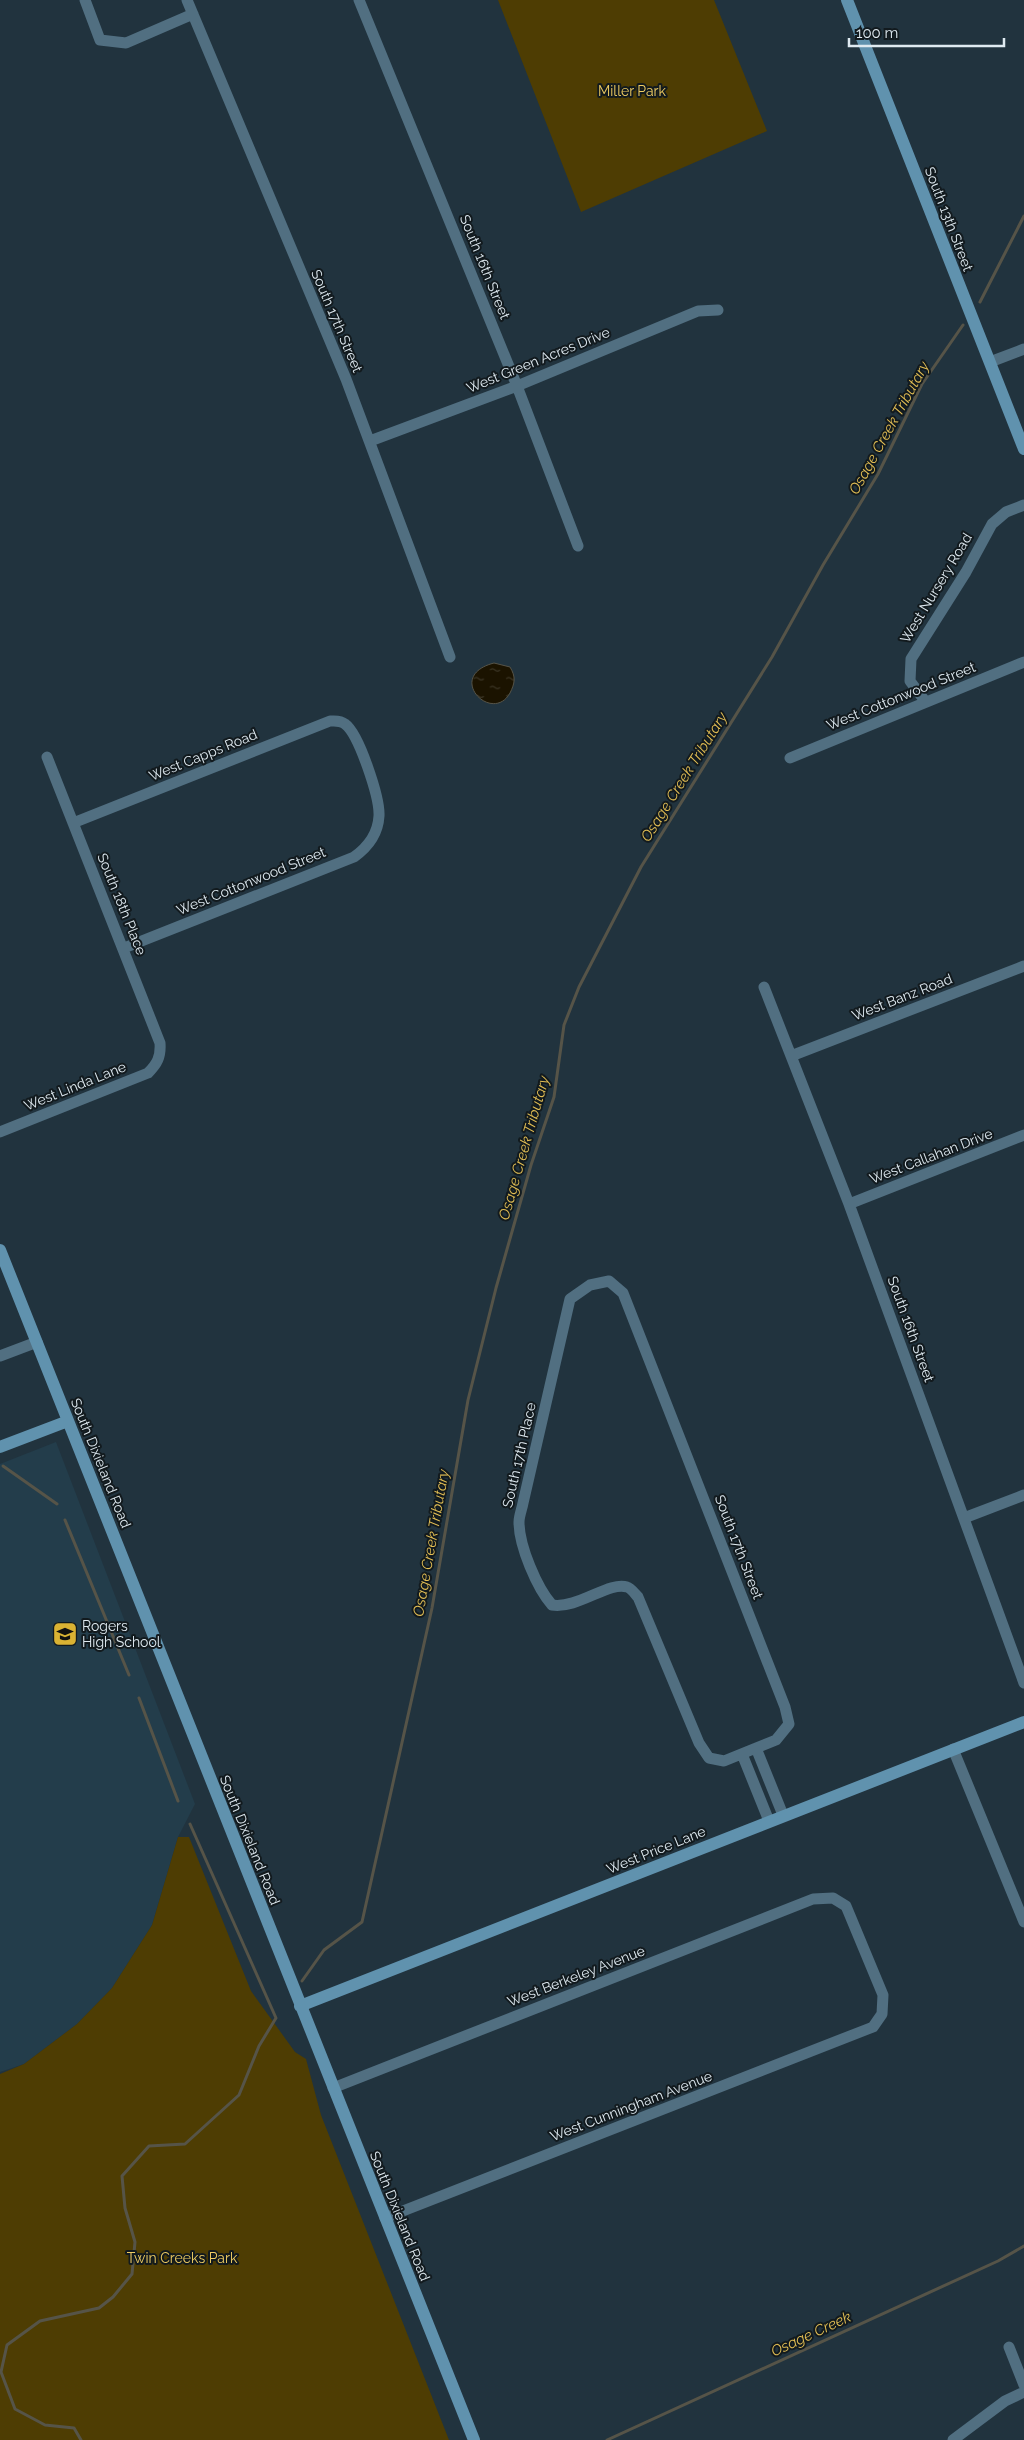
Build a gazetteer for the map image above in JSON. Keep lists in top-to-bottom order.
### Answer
{
  "streets": {
    "street": [
      "South 13th Street",
      "South 16th Street",
      "South 17th Street",
      "West Green Acres Drive",
      "West Nursery Road",
      "West Cottonwood Street",
      "West Capps Road",
      "South 18th Place",
      "West Banz Road",
      "West Linda Lane",
      "West Callahan Drive",
      "South 17th Place",
      "South Dixieland Road",
      "West Price Lane",
      "West Berkeley Avenue",
      "West Cunningham Avenue"
    ]
  },
  "crossings": [
    ["South 16th Street", "West Green Acres Drive"],
    ["South 16th Street", "West Banz Road"],
    ["South 16th Street", "West Callahan Drive"],
    ["South 17th Street", "West Green Acres Drive"],
    ["South 17th Street", "South 17th Place"],
    ["West Nursery Road", "West Cottonwood Street"],
    ["West Cottonwood Street", "West Capps Road"],
    ["West Cottonwood Street", "South 18th Place"],
    ["West Capps Road", "South 18th Place"],
    ["South 18th Place", "West Linda Lane"],
    ["South Dixieland Road", "West Price Lane"],
    ["South Dixieland Road", "West Berkeley Avenue"],
    ["South Dixieland Road", "West Cunningham Avenue"],
    ["West Berkeley Avenue", "West Cunningham Avenue"]
  ],
  "water": ["Osage Creek Tributary", "Osage Creek"],
  "parks": ["Miller Park", "Twin Creeks Park"],
  "places": {
    "school or university": ["Rogers High School"]
  },
  "scale_bar": "100 m"
}
